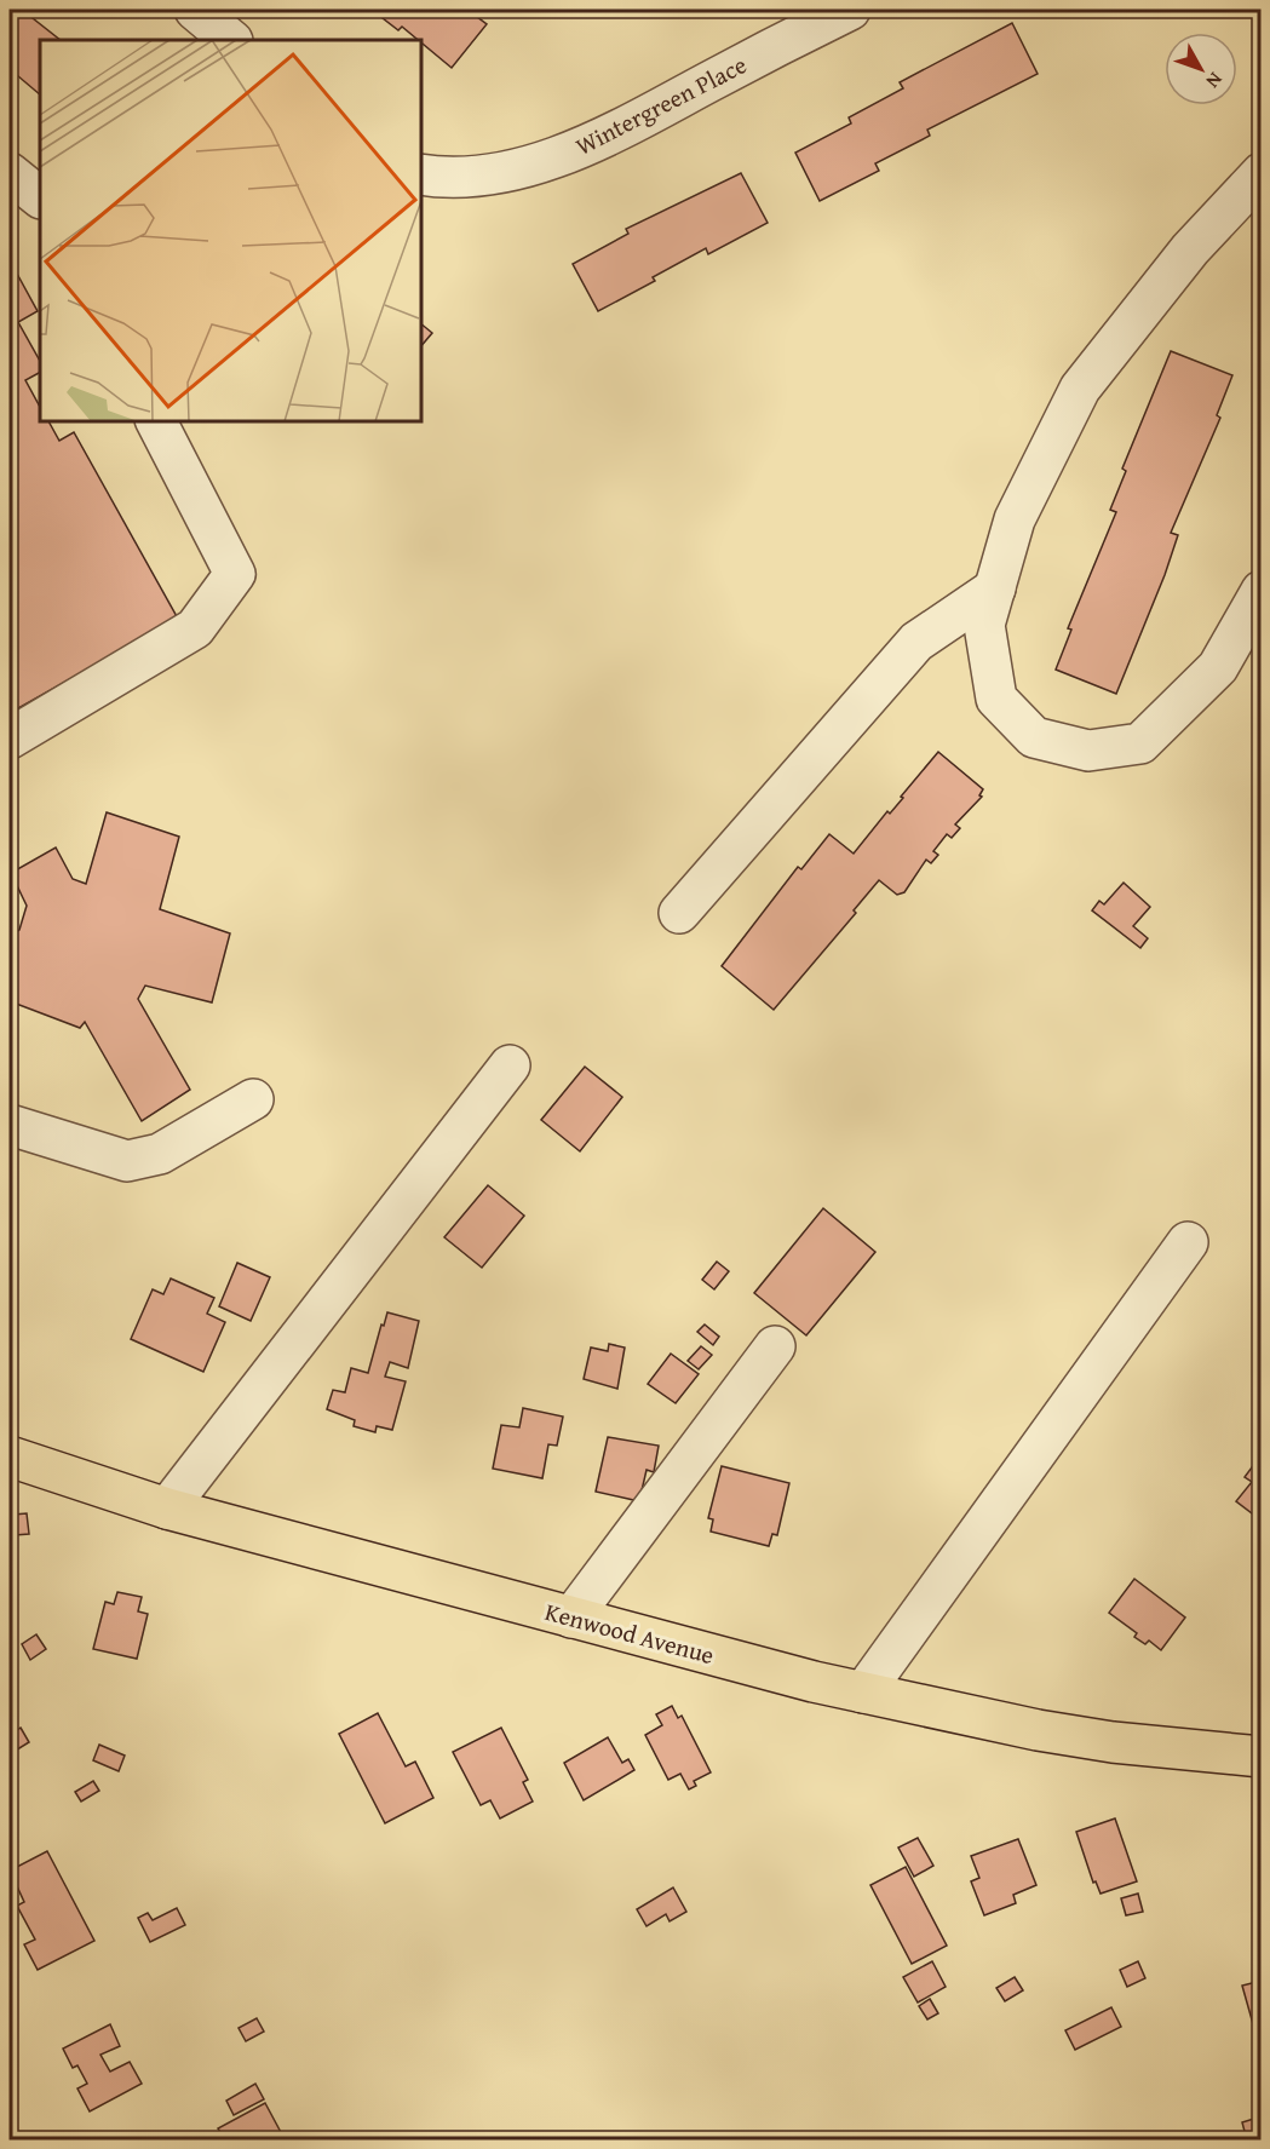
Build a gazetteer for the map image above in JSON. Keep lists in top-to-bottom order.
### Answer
{
  "streets": {
    "main road": ["Kenwood Avenue"],
    "street": ["Wintergreen Place"]
  },
  "north": "bottom right"
}
